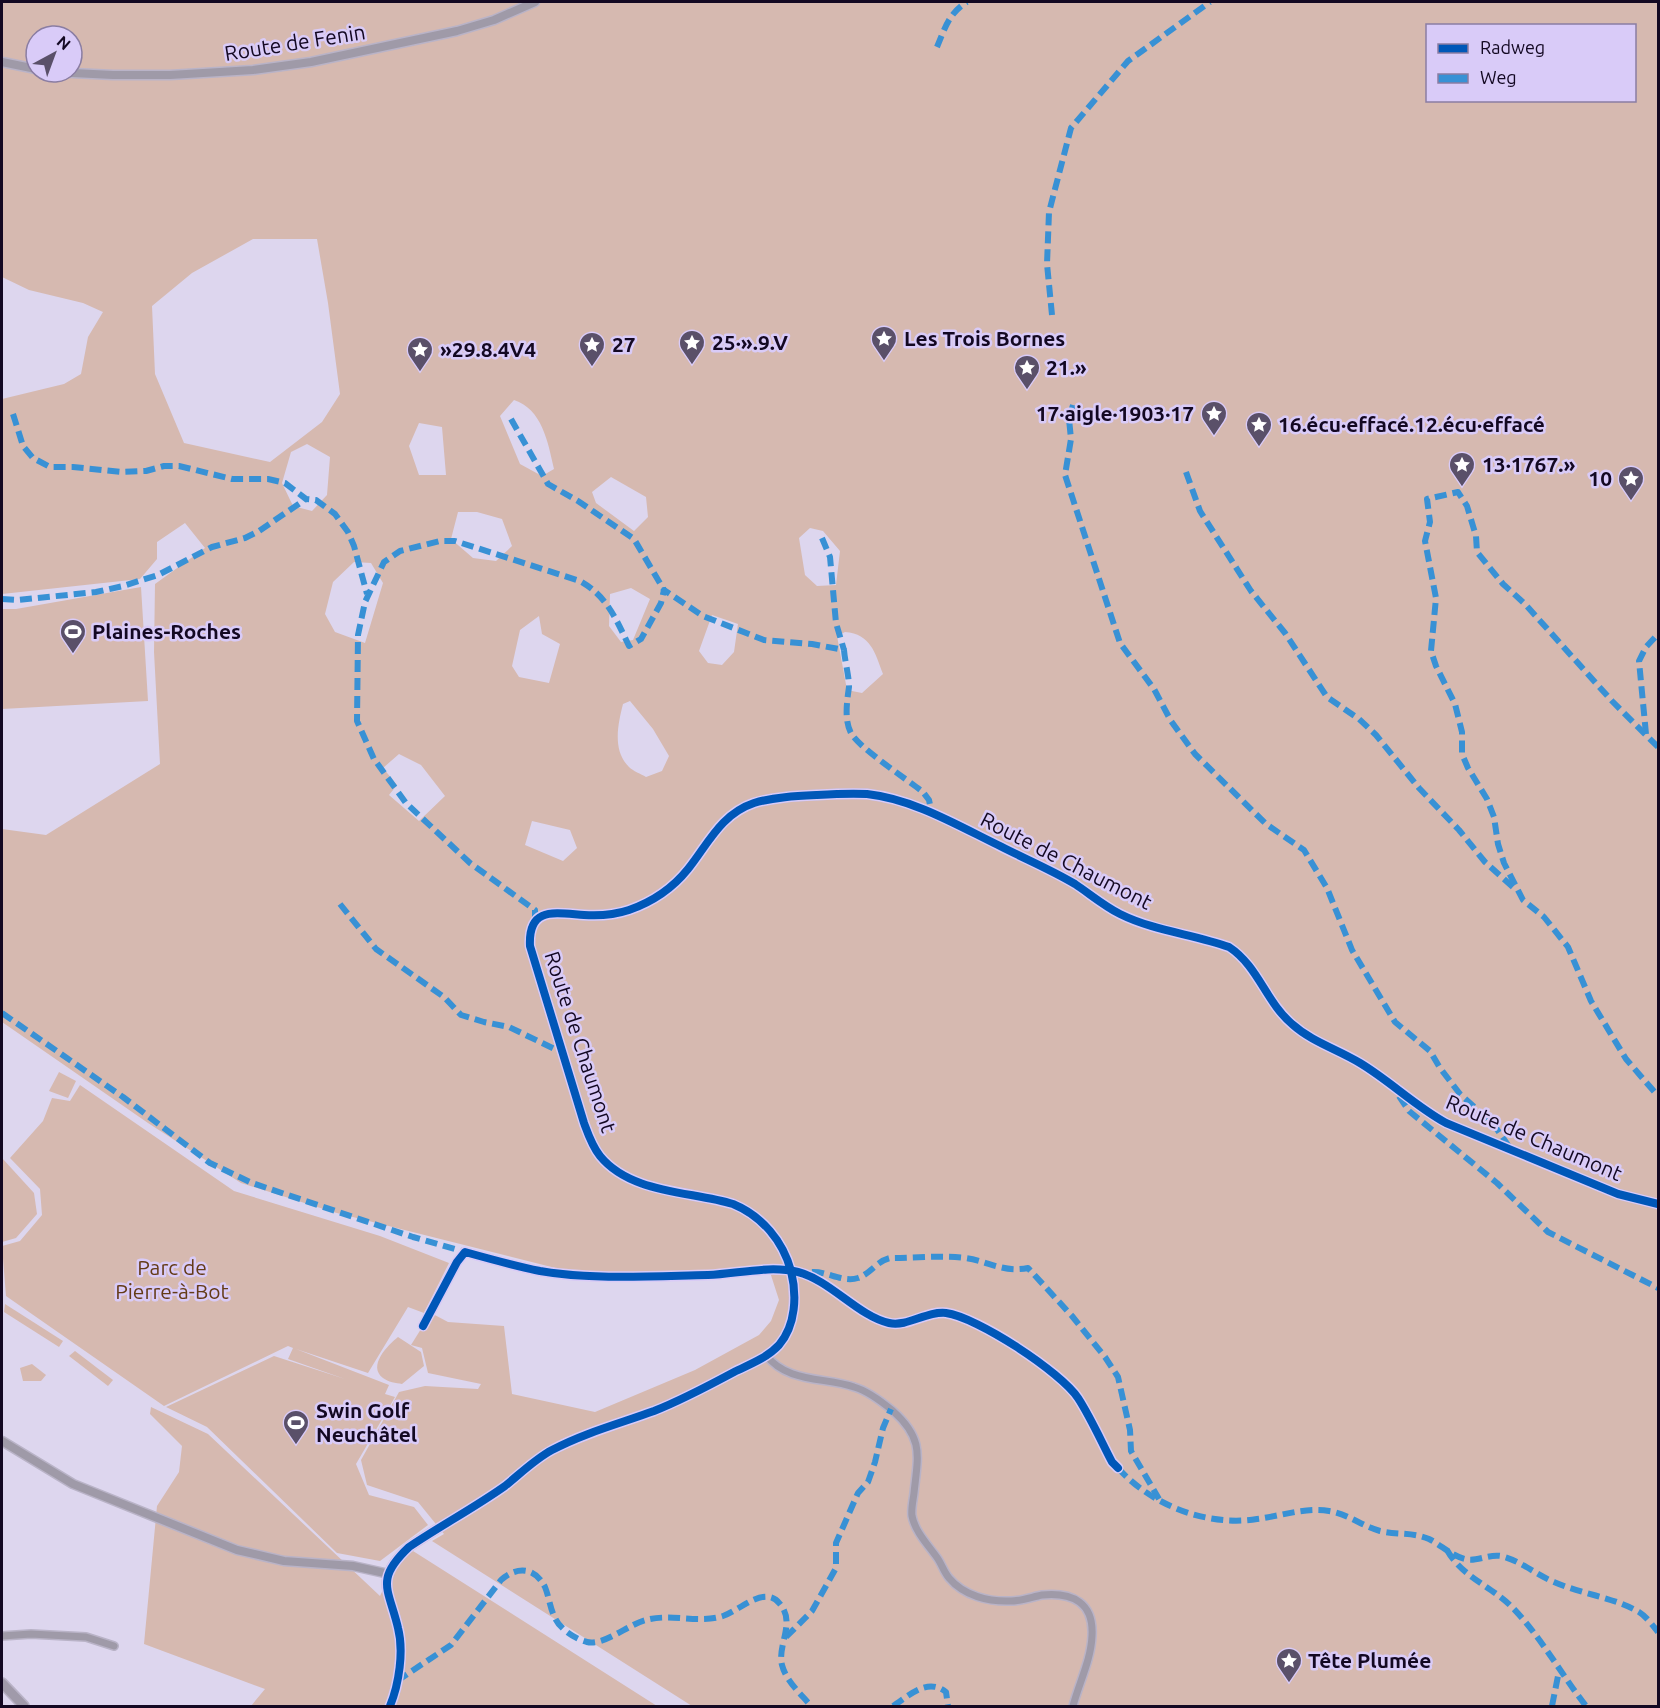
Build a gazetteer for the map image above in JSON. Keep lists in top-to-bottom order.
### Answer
{
  "streets": {
    "street": ["Route de Fenin", "Route de Chaumont"]
  },
  "parks": ["Parc de Pierre-à-Bot"],
  "places": {
    "place": [
      "Les Trois Bornes",
      "25·».9.V",
      "27",
      "»29.8.4V4",
      "21.»",
      "17·aigle·1903·17",
      "16.écu·effacé.12.écu·effacé",
      "13·1767.»",
      "10",
      "Tête Plumée"
    ],
    "sports": ["Plaines-Roches", "Swin Golf Neuchâtel"]
  },
  "legend": ["Radweg", "Weg"],
  "north": "top right"
}
